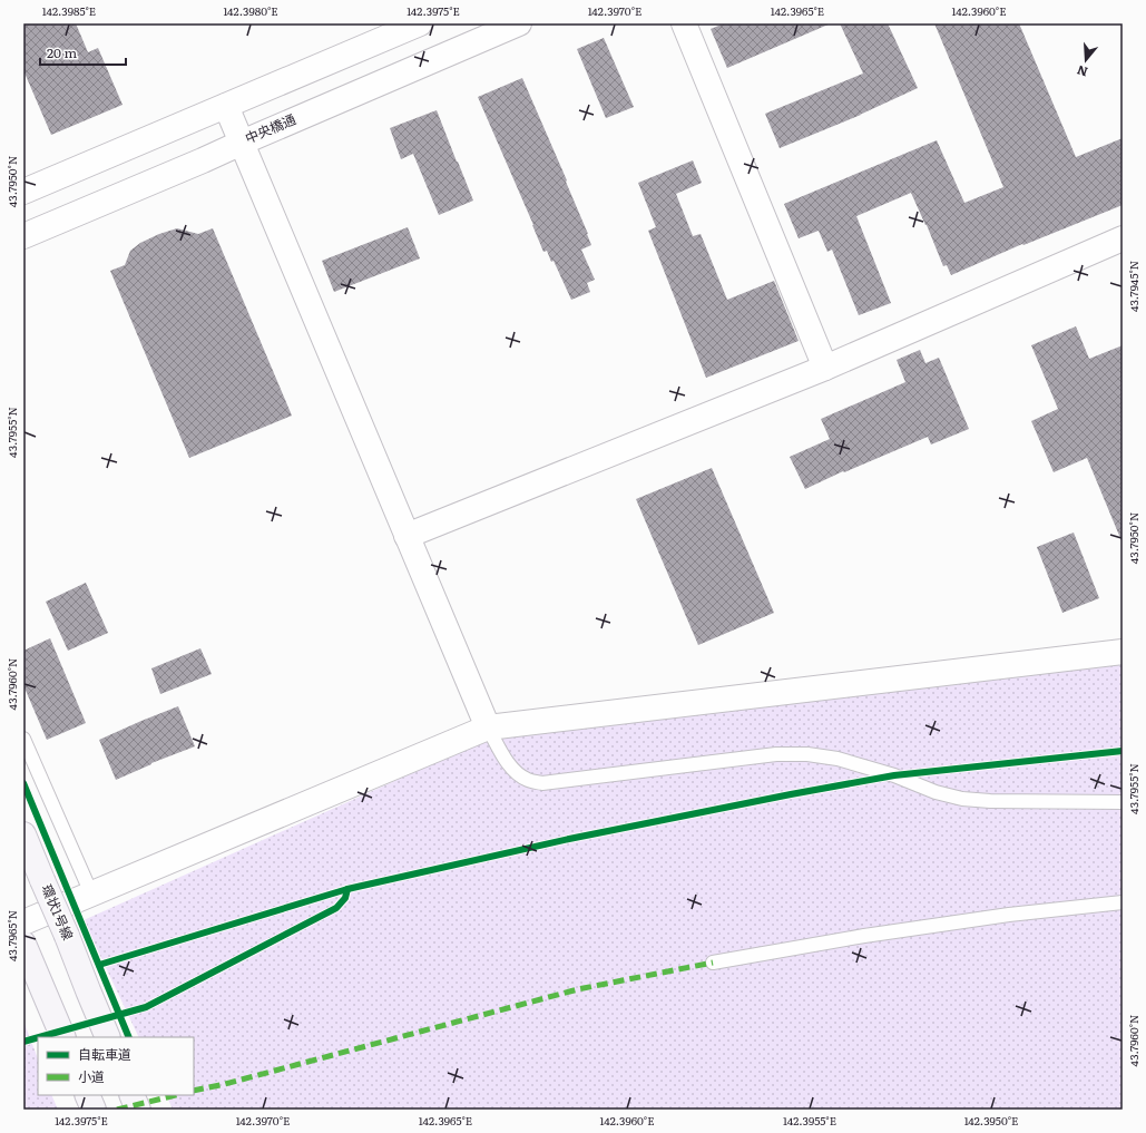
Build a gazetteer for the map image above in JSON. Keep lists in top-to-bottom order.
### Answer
{
  "streets": {
    "main road": ["環状1号線"],
    "street": ["中央橋通"]
  },
  "legend": ["自転車道", "小道"],
  "scale_bar": "20 m",
  "north": "bottom",
  "coordinates": [
    "142.3985°E",
    "142.3980°E",
    "142.3975°E",
    "142.3970°E",
    "142.3965°E",
    "142.3960°E",
    "43.7950°N",
    "43.7945°N",
    "43.7955°N",
    "43.7960°N",
    "43.7965°N",
    "142.3955°E",
    "142.3950°E"
  ]
}
